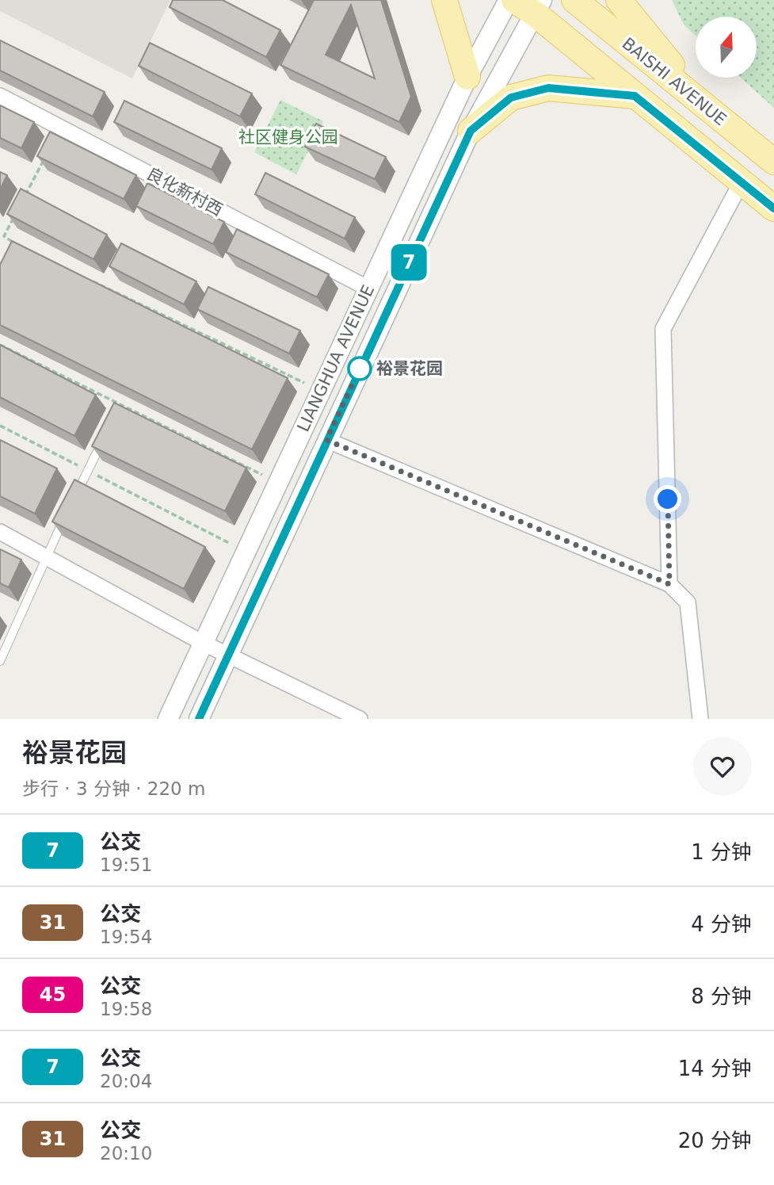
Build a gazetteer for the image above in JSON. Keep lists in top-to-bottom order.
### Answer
{
  "streets": {
    "main road": ["BAISHI AVENUE"],
    "street": ["良化新村西", "LIANGHUA AVENUE"]
  },
  "crossings": [
    ["良化新村西", "LIANGHUA AVENUE"]
  ],
  "parks": ["社区健身公园"],
  "places": ["裕景花园"],
  "lines": ["bus line 7"],
  "north": "top",
  "page": {
    "on_map": "7",
    "heading": ["裕景花园", "步行 · 3 分钟 · 220 m"],
    "list": [
      {
        "mark": "7",
        "name": "公交",
        "note": "19:51",
        "value": "1 分钟"
      },
      {
        "mark": "31",
        "name": "公交",
        "note": "19:54",
        "value": "4 分钟"
      },
      {
        "mark": "45",
        "name": "公交",
        "note": "19:58",
        "value": "8 分钟"
      },
      {
        "mark": "7",
        "name": "公交",
        "note": "20:04",
        "value": "14 分钟"
      },
      {
        "mark": "31",
        "name": "公交",
        "note": "20:10",
        "value": "20 分钟"
      }
    ]
  }
}
